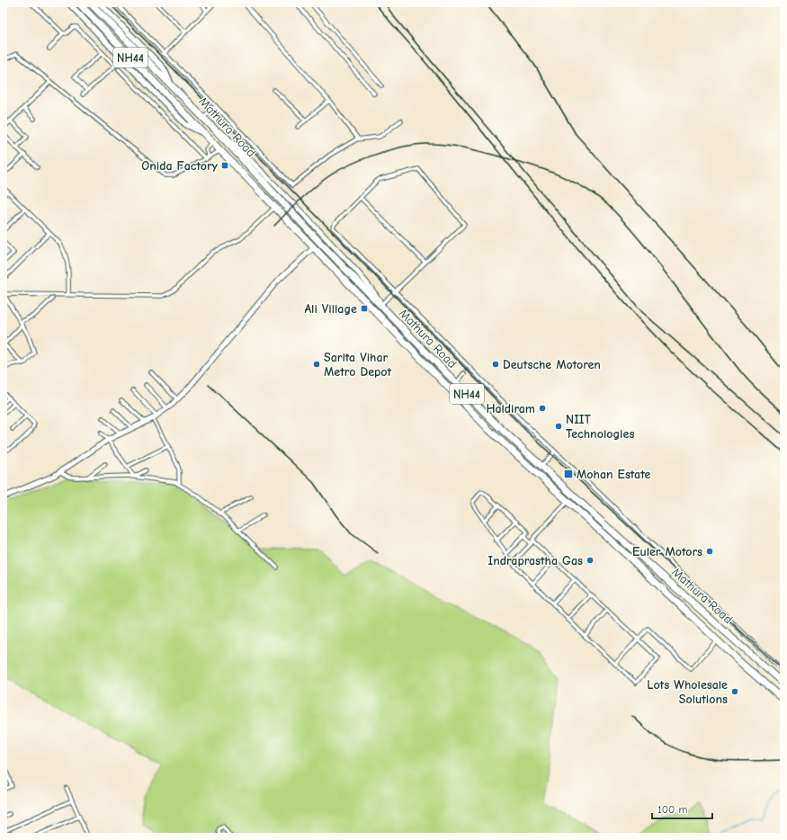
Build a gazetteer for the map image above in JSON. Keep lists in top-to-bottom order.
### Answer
{
  "streets": {
    "highway": ["NH44", "Mathura Road"]
  },
  "places": {
    "transit": ["Onida Factory", "Ali Village", "Mohan Estate"],
    "other": [
      "Sarita Vihar Metro Depot",
      "Deutsche Motoren",
      "Haldiram",
      "NIIT Technologies",
      "Euler Motors",
      "Indraprastha Gas",
      "Lots Wholesale Solutions"
    ]
  },
  "scale_bar": "100 m"
}
